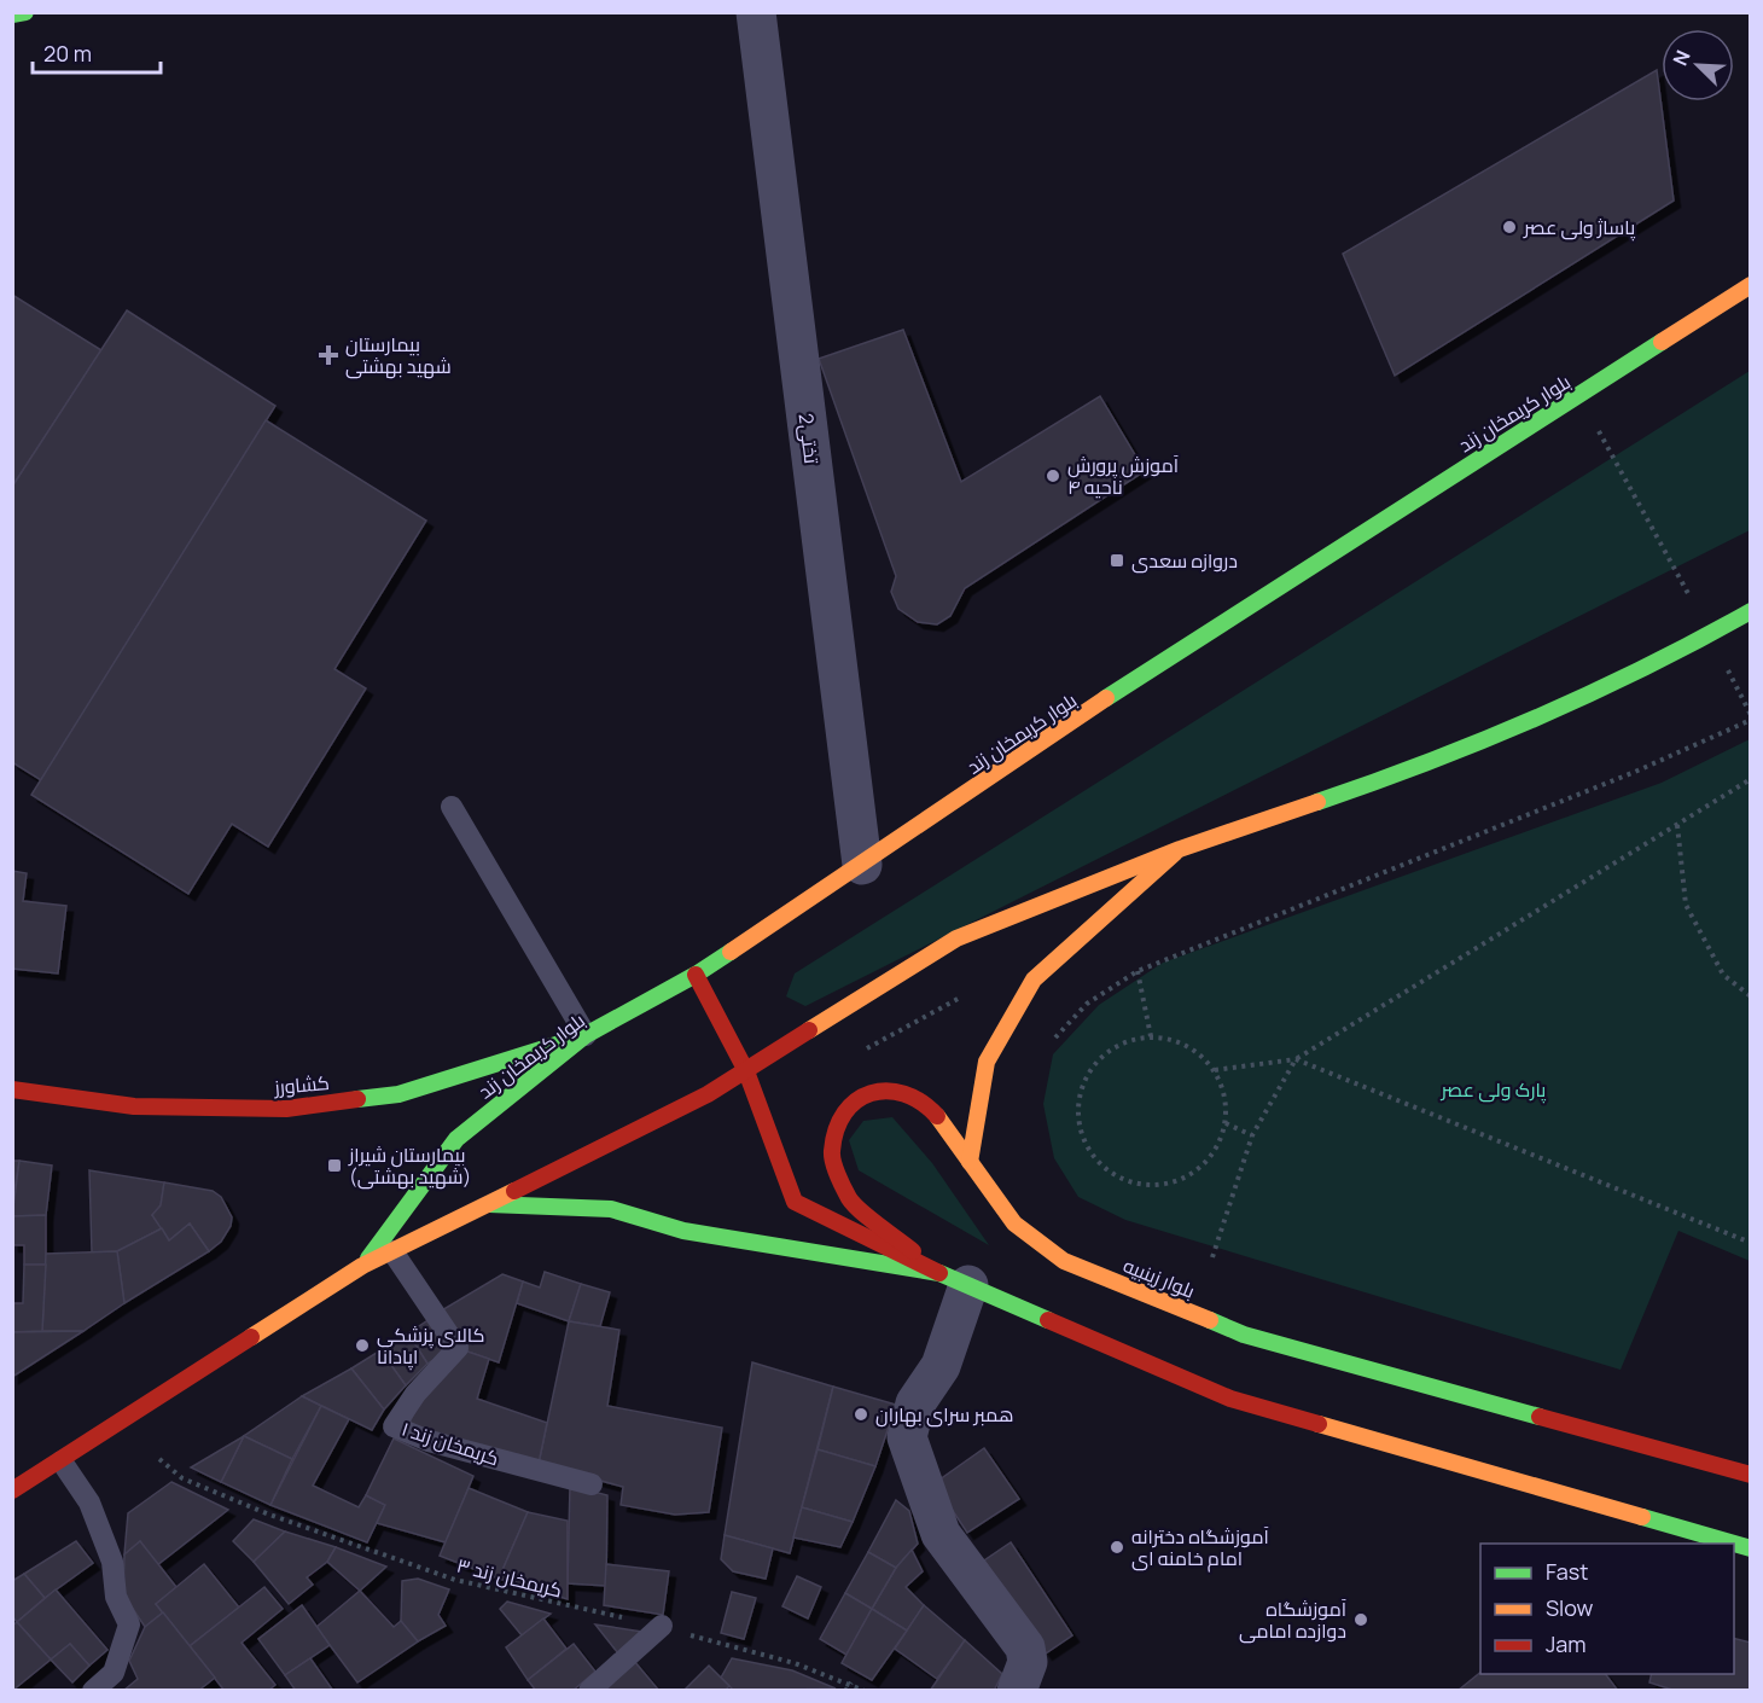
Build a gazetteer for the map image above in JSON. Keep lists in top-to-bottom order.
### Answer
{
  "streets": {
    "main road": ["بلوار کریمخان زند", "کشاورز", "بلوار زینبیه"],
    "street": ["2تختی"],
    "lane": ["کریمخان زند ۱"],
    "path": ["کریمخان زند ۳"]
  },
  "crossings": [
    ["بلوار کریمخان زند", "2تختی"],
    ["بلوار کریمخان زند", "کشاورز"],
    ["بلوار کریمخان زند", "کریمخان زند ۱"]
  ],
  "parks": ["پارک ولی عصر"],
  "places": {
    "other": [
      "پاساژ ولی عصر",
      "آموزش پرورش ناحیه ۴",
      "کالای پزشکی اپادانا",
      "همبر سرای بهاران",
      "آموزشگاه دخترانه امام خامنه ای",
      "آموزشگاه دوازده امامی"
    ],
    "health": ["بیمارستان شهید بهشتی"],
    "transit": ["دروازه سعدی", "بیمارستان شیراز (شهید بهشتی)"]
  },
  "legend": ["Fast", "Slow", "Jam"],
  "scale_bar": "20 m",
  "north": "top left"
}
